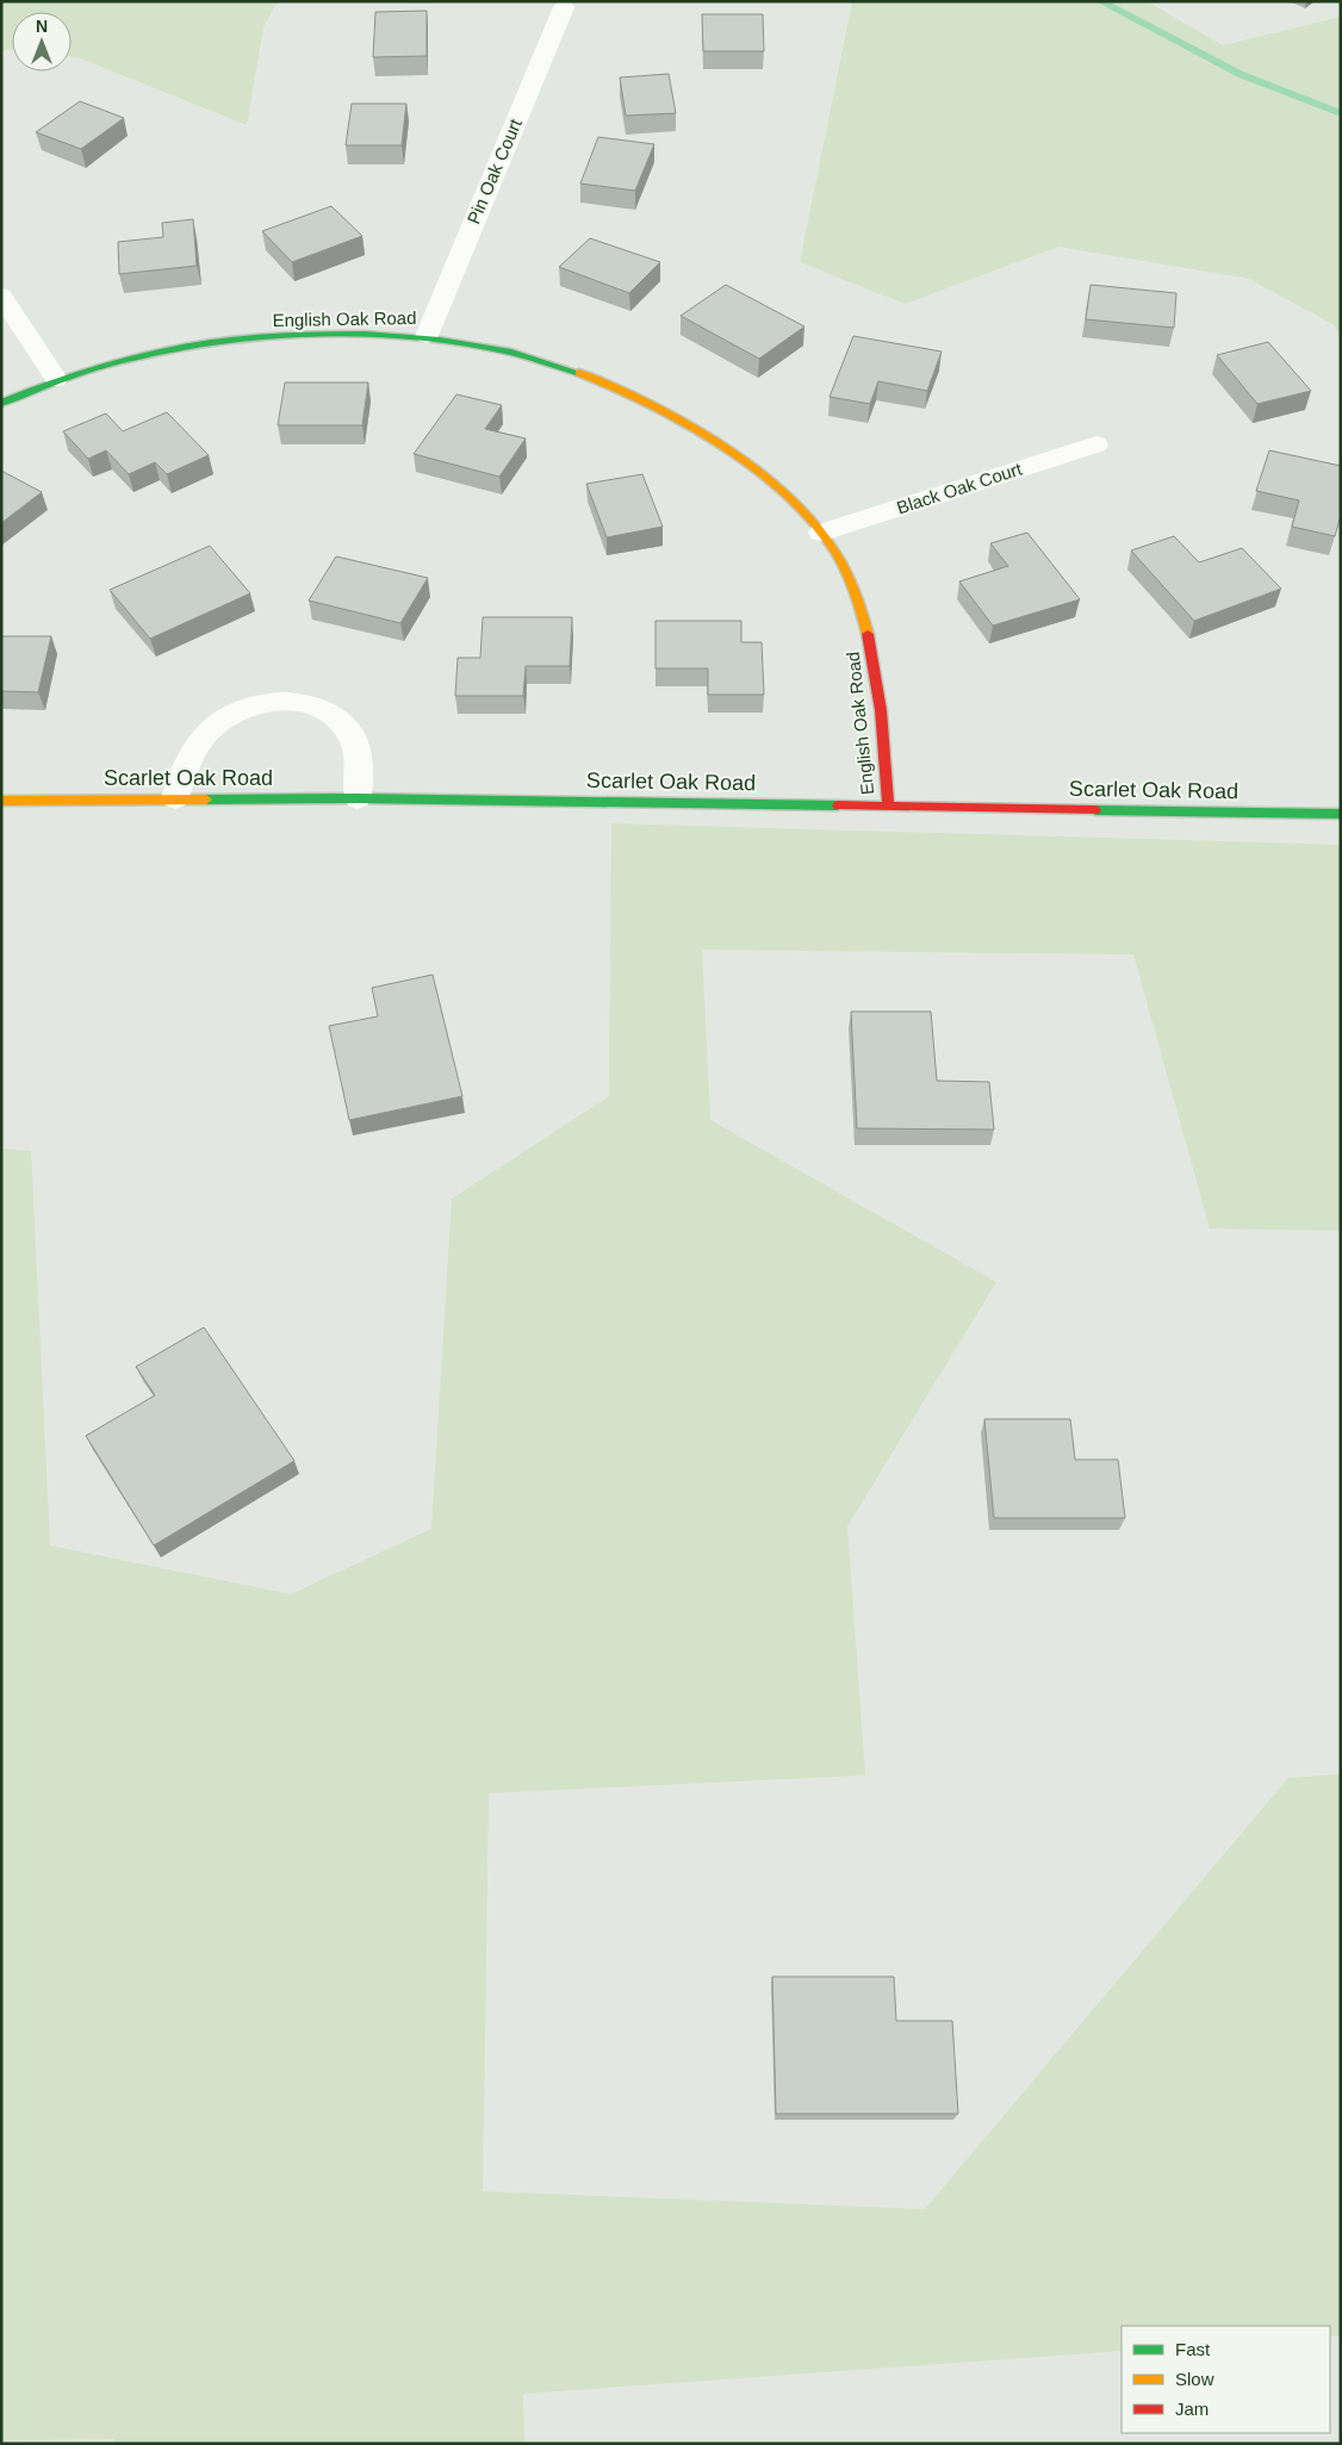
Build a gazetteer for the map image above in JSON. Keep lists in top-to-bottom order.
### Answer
{
  "streets": {
    "street": [
      "Pin Oak Court",
      "English Oak Road",
      "Black Oak Court",
      "Scarlet Oak Road"
    ]
  },
  "crossings": [
    ["Pin Oak Court", "English Oak Road"],
    ["English Oak Road", "Black Oak Court"],
    ["English Oak Road", "Scarlet Oak Road"]
  ],
  "legend": ["Fast", "Slow", "Jam"],
  "north": "top"
}
